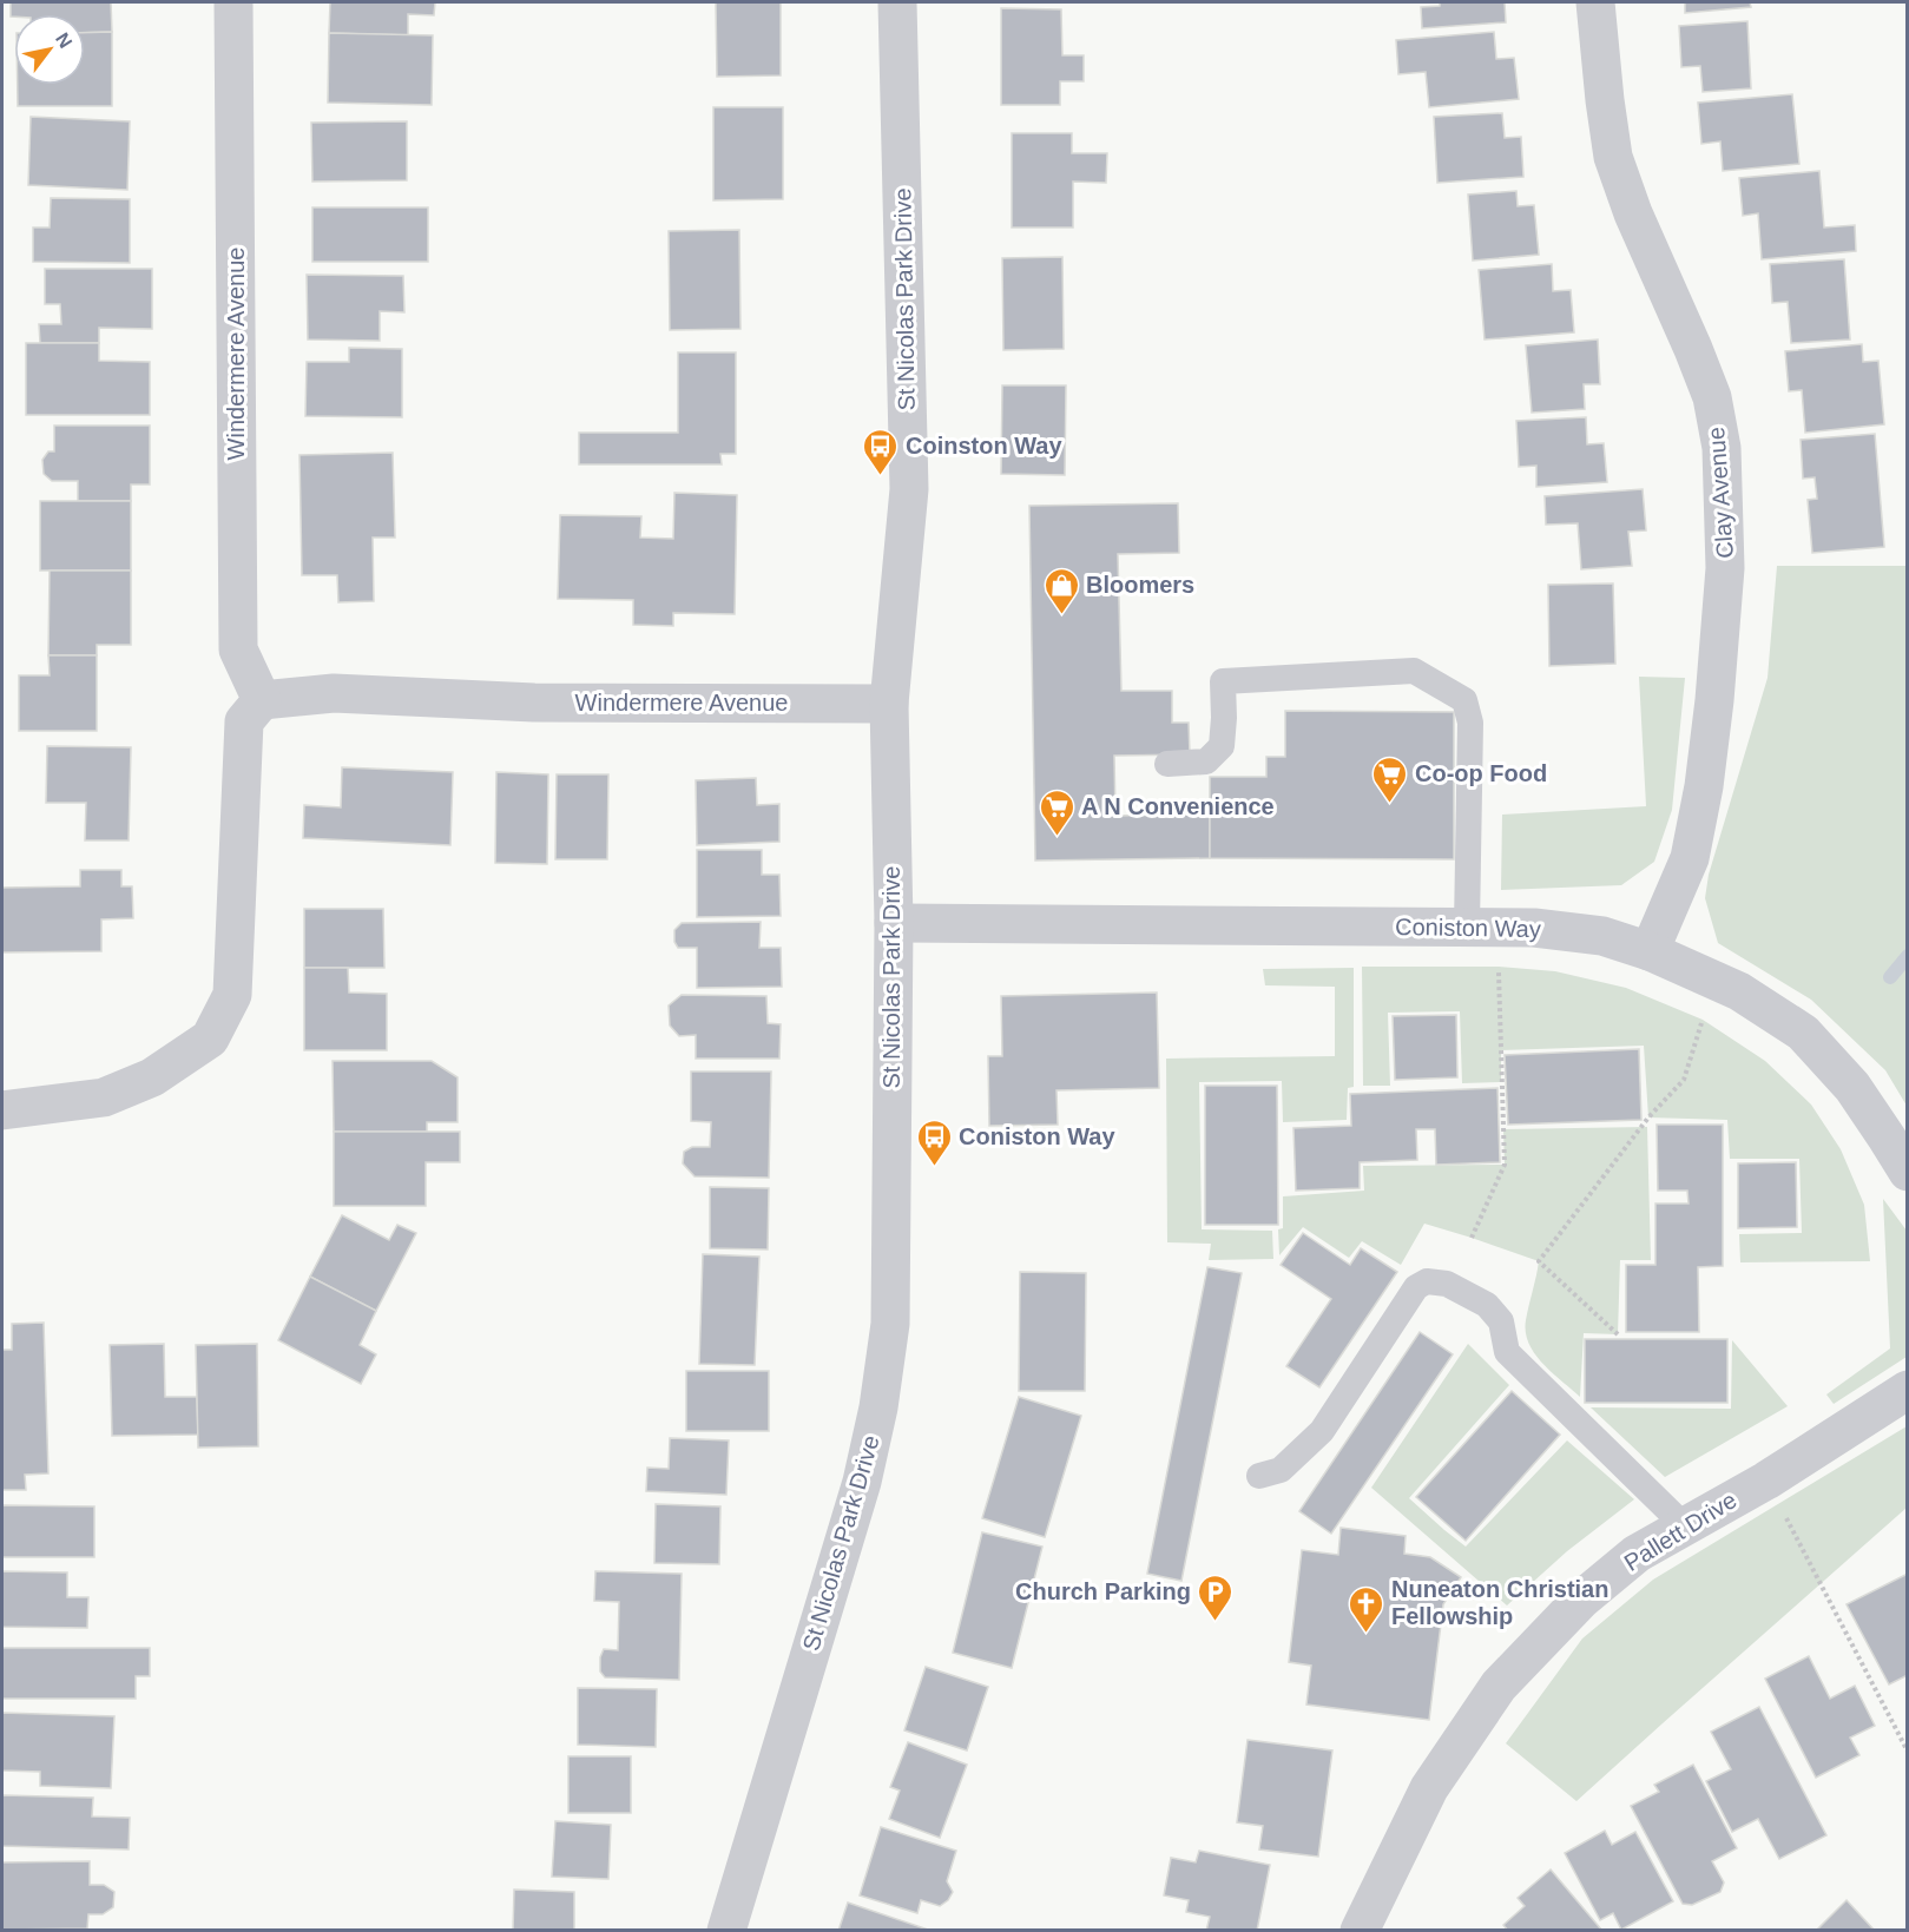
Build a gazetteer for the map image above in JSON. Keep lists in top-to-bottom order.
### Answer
{
  "streets": {
    "street": [
      "St Nicolas Park Drive",
      "Windermere Avenue",
      "Clay Avenue",
      "Coniston Way",
      "Pallett Drive"
    ]
  },
  "crossings": [
    ["St Nicolas Park Drive", "Windermere Avenue"],
    ["St Nicolas Park Drive", "Coniston Way"],
    ["Clay Avenue", "Coniston Way"]
  ],
  "places": {
    "bus stop": ["Coinston Way", "Coniston Way"],
    "shop": ["Bloomers"],
    "supermarket": ["Co-op Food", "A N Convenience"],
    "parking": ["Church Parking"],
    "church": ["Nuneaton Christian Fellowship"]
  },
  "north": "top right"
}
